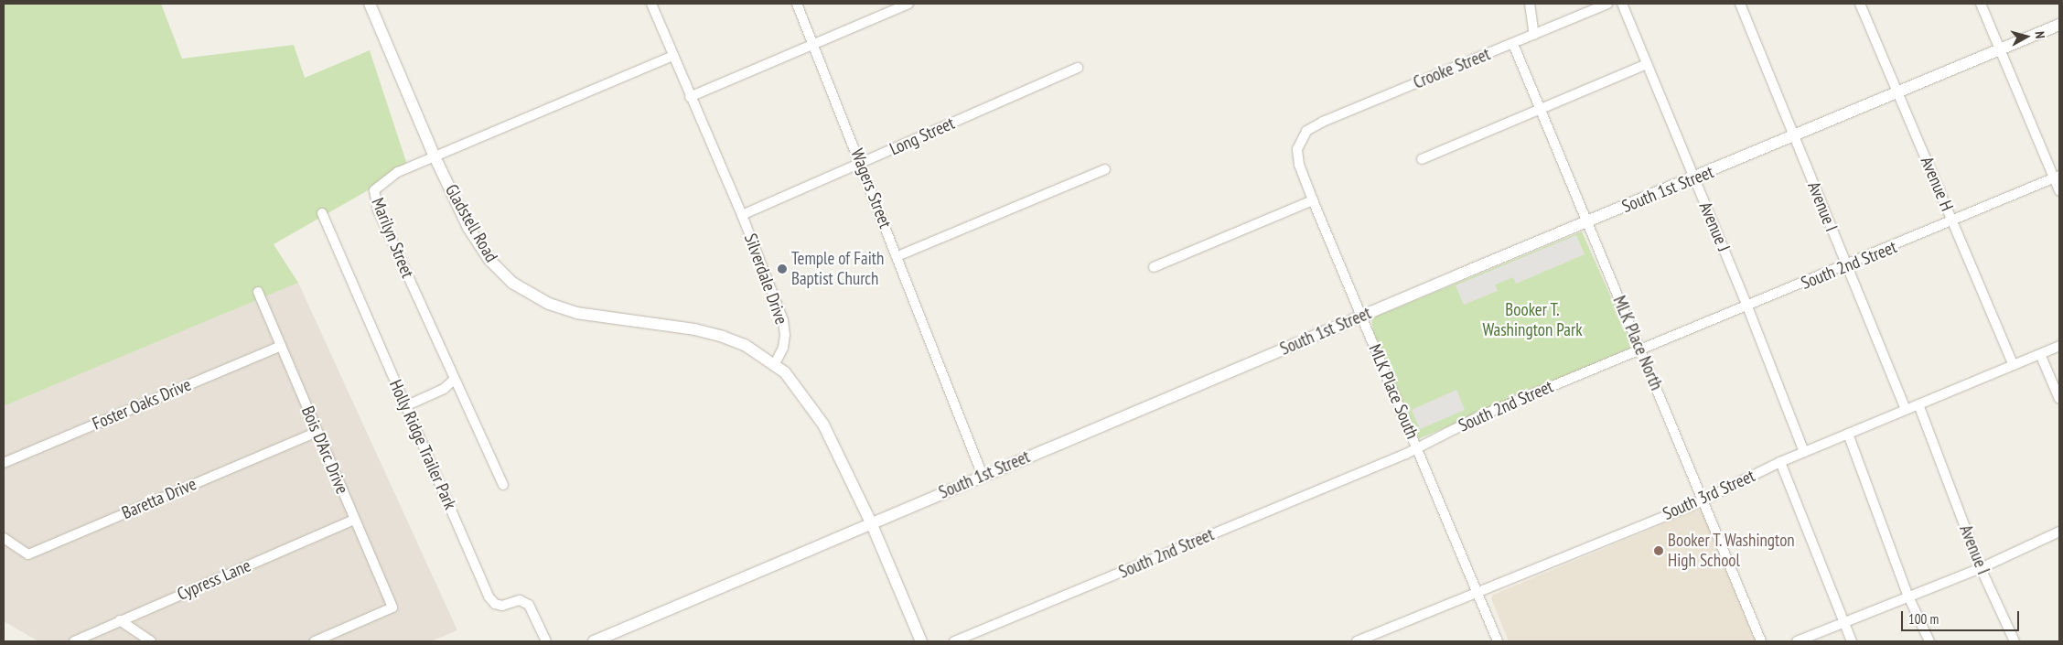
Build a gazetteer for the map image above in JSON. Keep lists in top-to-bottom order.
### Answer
{
  "streets": {
    "street": [
      "Crooke Street",
      "Long Street",
      "Avenue H",
      "Wagers Street",
      "South 1st Street",
      "Avenue I",
      "Gladstell Road",
      "Avenue J",
      "Marilyn Street",
      "South 2nd Street",
      "Silverdale Drive",
      "MLK Place North",
      "MLK Place South",
      "Foster Oaks Drive",
      "Holly Ridge Trailer Park",
      "Bois D'Arc Drive",
      "South 3rd Street",
      "Baretta Drive",
      "Cypress Lane"
    ]
  },
  "crossings": [
    ["Crooke Street", "MLK Place North"],
    ["Crooke Street", "MLK Place South"],
    ["Long Street", "Wagers Street"],
    ["Long Street", "Silverdale Drive"],
    ["Avenue H", "South 1st Street"],
    ["Avenue H", "South 2nd Street"],
    ["Avenue H", "South 3rd Street"],
    ["Wagers Street", "South 1st Street"],
    ["South 1st Street", "Avenue I"],
    ["South 1st Street", "Avenue J"],
    ["South 1st Street", "MLK Place North"],
    ["South 1st Street", "MLK Place South"],
    ["Avenue I", "South 2nd Street"],
    ["Avenue I", "South 3rd Street"],
    ["Gladstell Road", "Marilyn Street"],
    ["Gladstell Road", "Silverdale Drive"],
    ["Avenue J", "South 2nd Street"],
    ["Avenue J", "South 3rd Street"],
    ["Marilyn Street", "Silverdale Drive"],
    ["South 2nd Street", "MLK Place North"],
    ["South 2nd Street", "MLK Place South"],
    ["MLK Place North", "South 3rd Street"],
    ["MLK Place South", "South 3rd Street"],
    ["Foster Oaks Drive", "Bois D'Arc Drive"],
    ["Bois D'Arc Drive", "Baretta Drive"],
    ["Bois D'Arc Drive", "Cypress Lane"]
  ],
  "parks": ["Booker T. Washington Park"],
  "places": ["Temple of Faith Baptist Church", "Booker T. Washington High School"],
  "scale_bar": "100 m",
  "north": "right"
}
